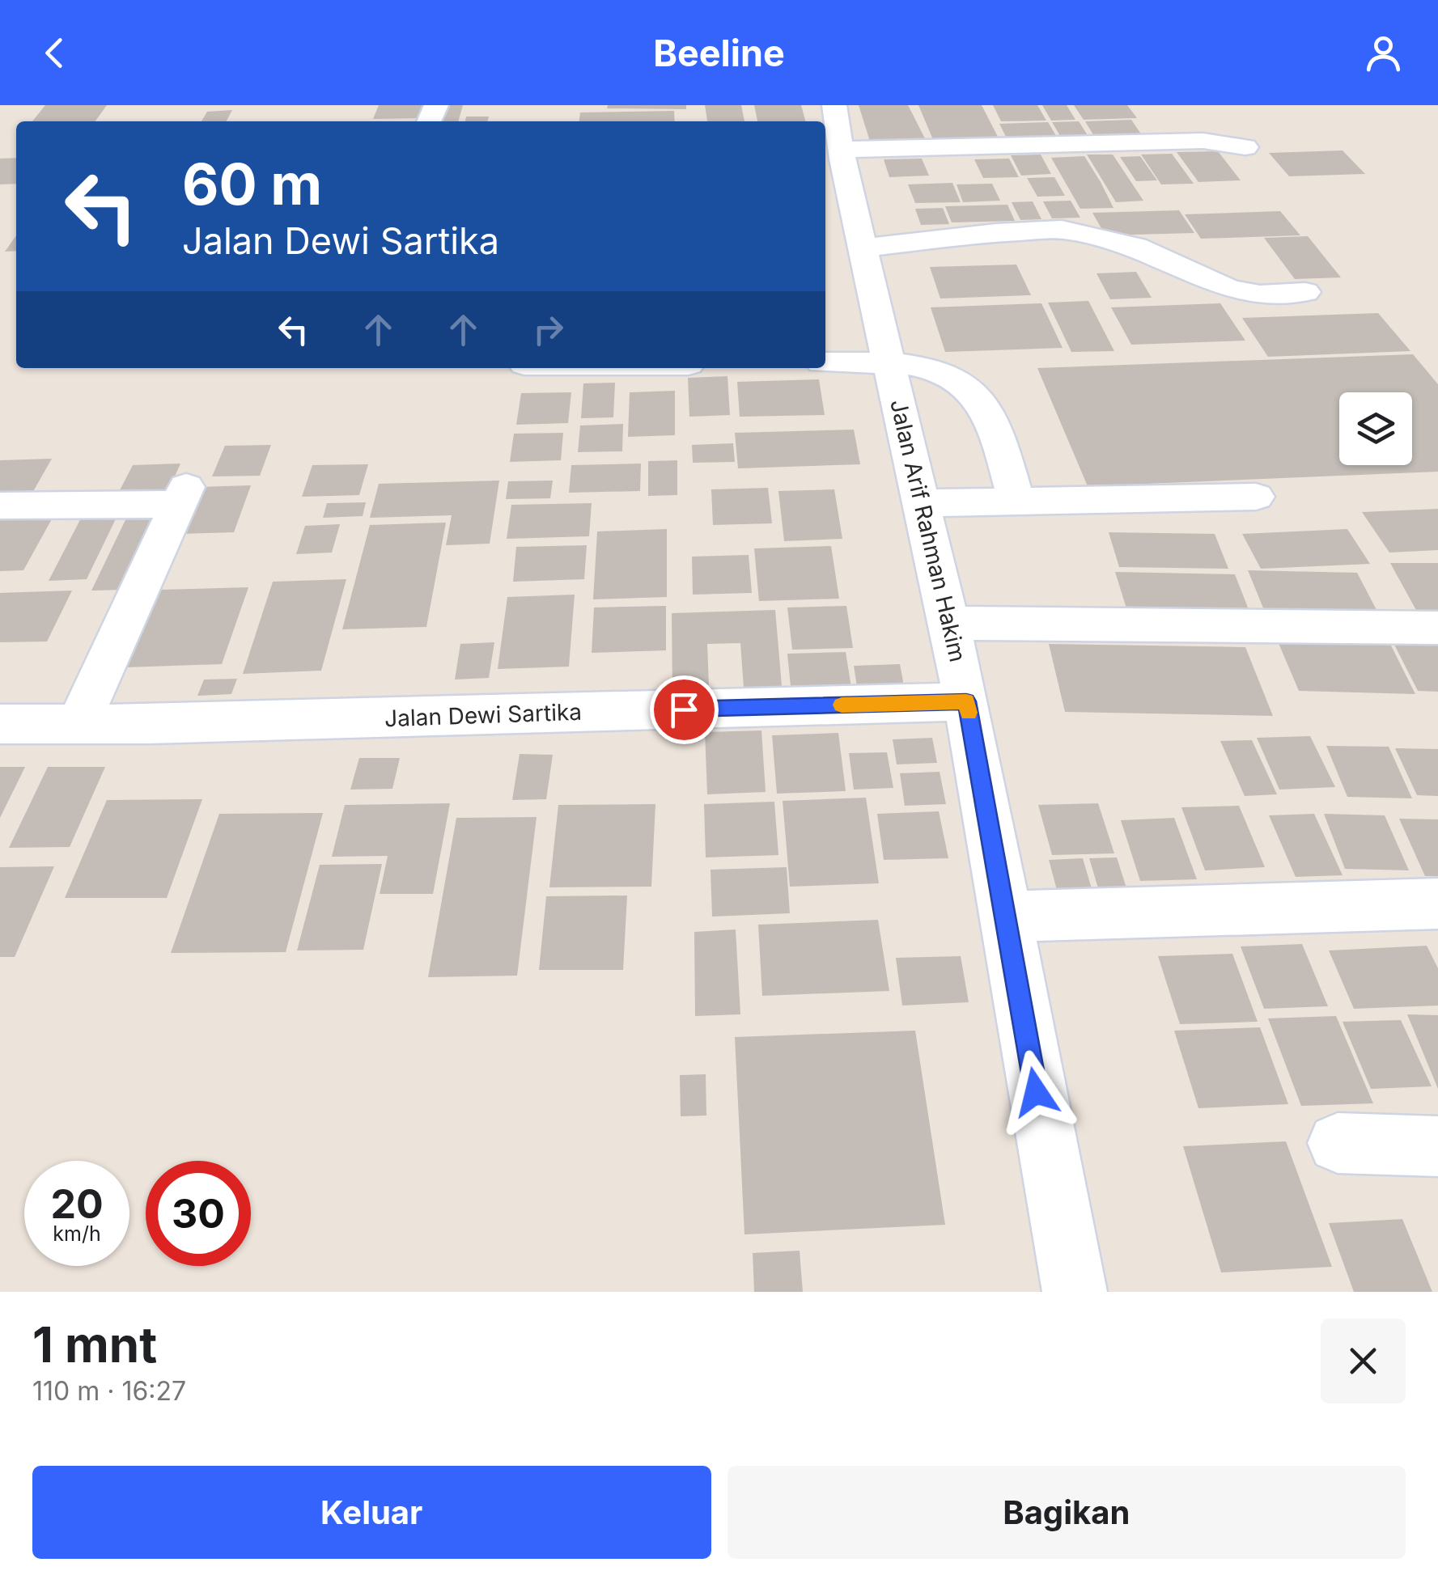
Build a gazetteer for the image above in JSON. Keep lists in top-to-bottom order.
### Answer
{
  "streets": {
    "street": ["Jalan Arif Rahman Hakim", "Jalan Dewi Sartika"]
  },
  "crossings": [
    ["Jalan Arif Rahman Hakim", "Jalan Dewi Sartika"]
  ],
  "page": {
    "header": "Beeline",
    "turn": ["60 m", "Jalan Dewi Sartika"],
    "speed": "20 km/h",
    "limit": "30",
    "heading": ["1 mnt", "110 m · 16:27"],
    "buttons": ["Keluar", "Bagikan"]
  }
}
